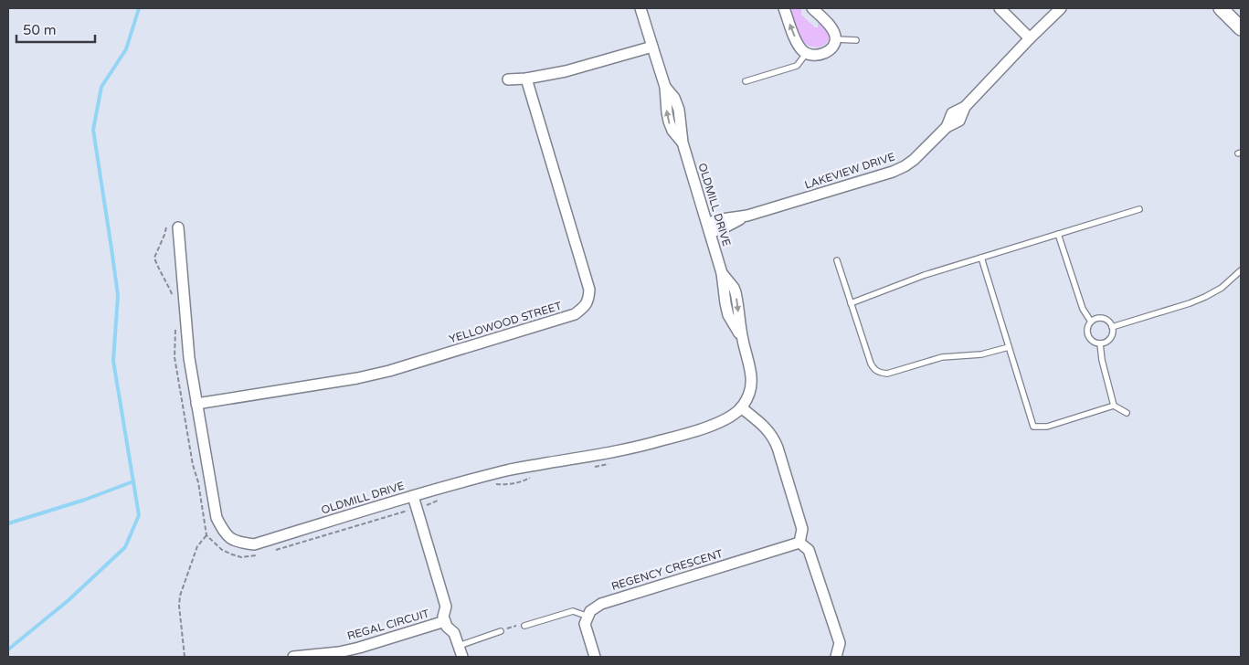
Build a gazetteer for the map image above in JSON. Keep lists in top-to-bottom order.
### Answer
{
  "streets": {
    "street": [
      "LAKEVIEW DRIVE",
      "OLDMILL DRIVE",
      "YELLOWOOD STREET",
      "REGENCY CRESCENT",
      "REGAL CIRCUIT"
    ]
  },
  "crossings": [
    ["LAKEVIEW DRIVE", "OLDMILL DRIVE"],
    ["OLDMILL DRIVE", "YELLOWOOD STREET"]
  ],
  "scale_bar": "50 m"
}
